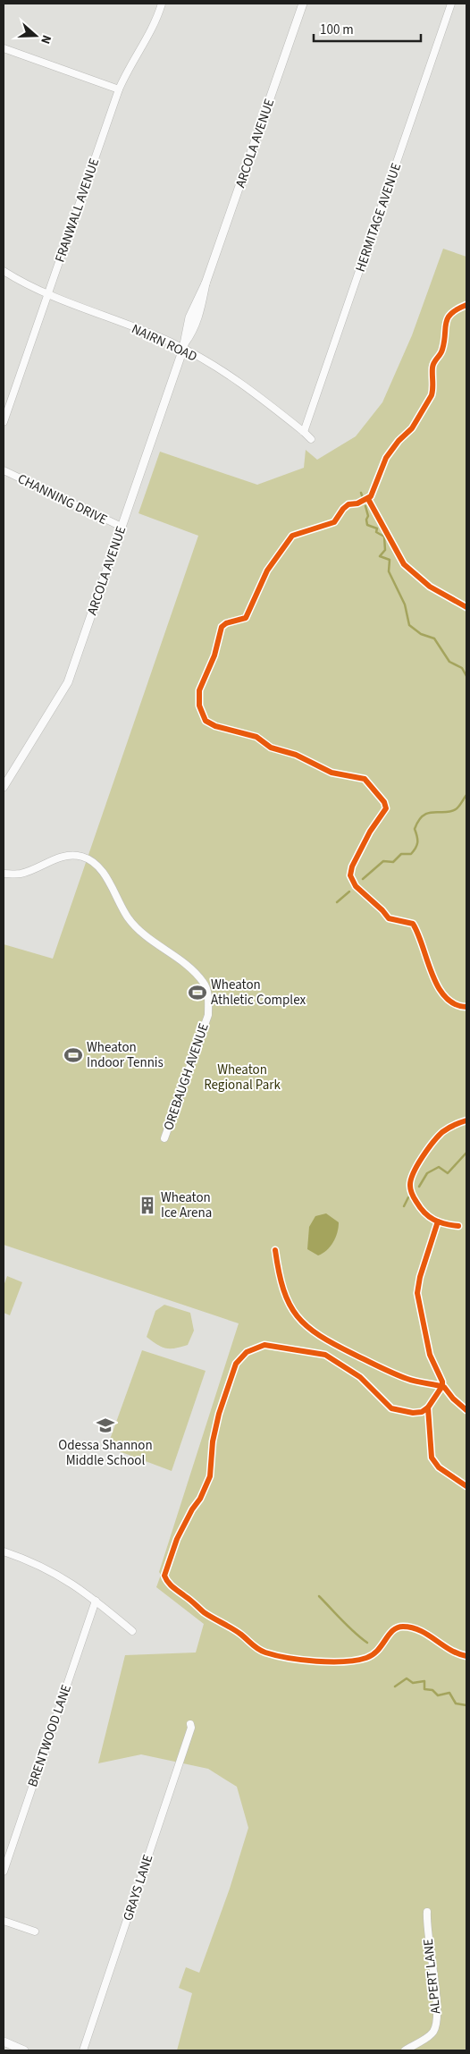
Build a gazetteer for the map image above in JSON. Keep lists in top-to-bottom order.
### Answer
{
  "streets": {
    "street": [
      "ARCOLA AVENUE",
      "FRANWALL AVENUE",
      "HERMITAGE AVENUE",
      "NAIRN ROAD",
      "CHANNING DRIVE",
      "OREBAUGH AVENUE",
      "BRENTWOOD LANE",
      "GRAYS LANE",
      "ALPERT LANE"
    ]
  },
  "crossings": [
    ["ARCOLA AVENUE", "NAIRN ROAD"],
    ["ARCOLA AVENUE", "CHANNING DRIVE"],
    ["FRANWALL AVENUE", "NAIRN ROAD"],
    ["HERMITAGE AVENUE", "NAIRN ROAD"]
  ],
  "parks": ["Wheaton Regional Park"],
  "places": {
    "sports": ["Wheaton Athletic Complex", "Wheaton Indoor Tennis"],
    "building": ["Wheaton Ice Arena"],
    "school or university": ["Odessa Shannon Middle School"]
  },
  "scale_bar": "100 m",
  "north": "right"
}
